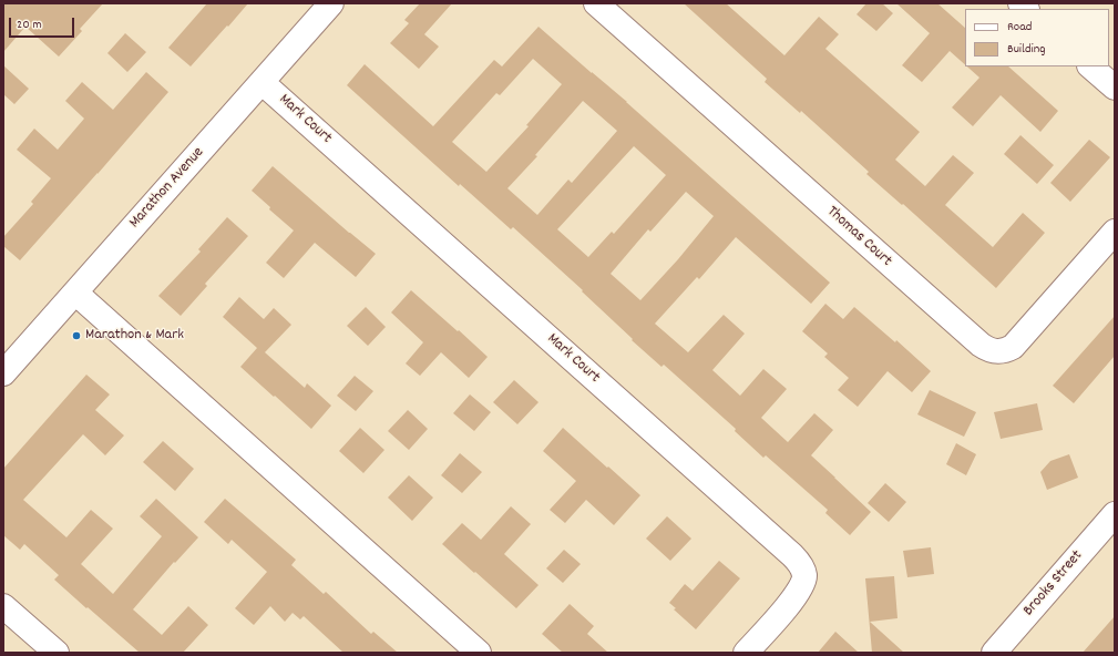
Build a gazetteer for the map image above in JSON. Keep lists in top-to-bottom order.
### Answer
{
  "streets": {
    "street": [
      "Mark Court",
      "Marathon Avenue",
      "Thomas Court",
      "Brooks Street"
    ]
  },
  "crossings": [
    ["Mark Court", "Marathon Avenue"]
  ],
  "places": ["Marathon & Mark"],
  "legend": ["Road", "Building"],
  "scale_bar": "20 m"
}
